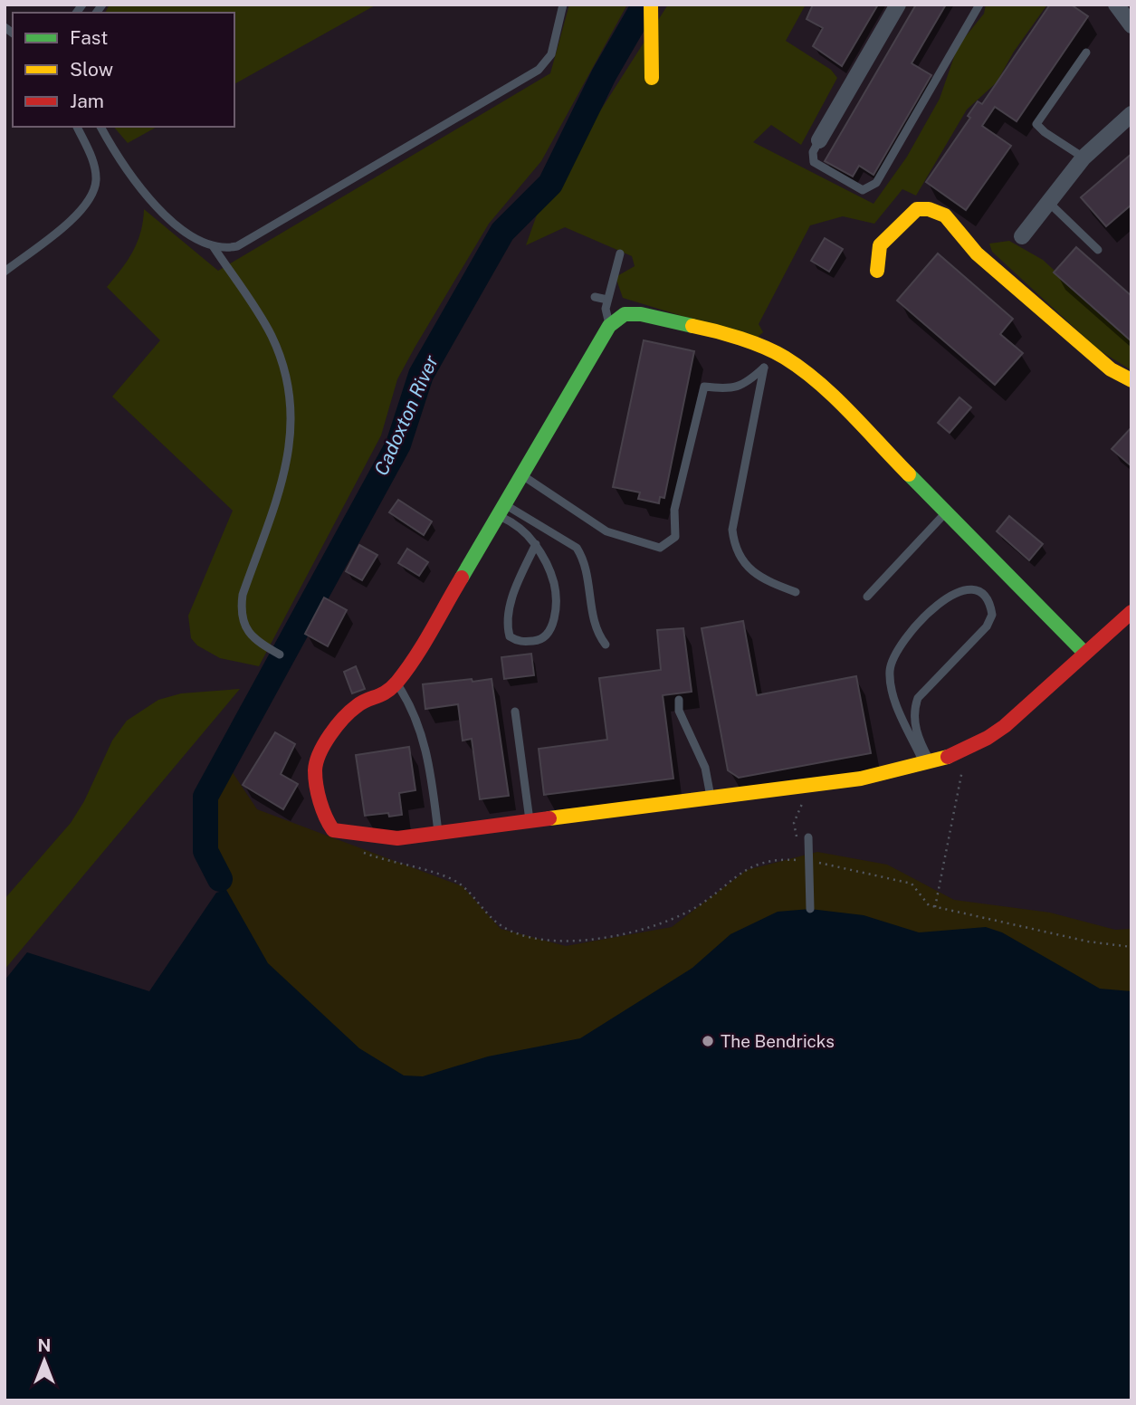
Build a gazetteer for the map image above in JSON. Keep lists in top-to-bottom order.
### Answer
{
  "water": ["Cadoxton River"],
  "places": ["The Bendricks"],
  "legend": ["Fast", "Slow", "Jam"],
  "north": "top"
}
